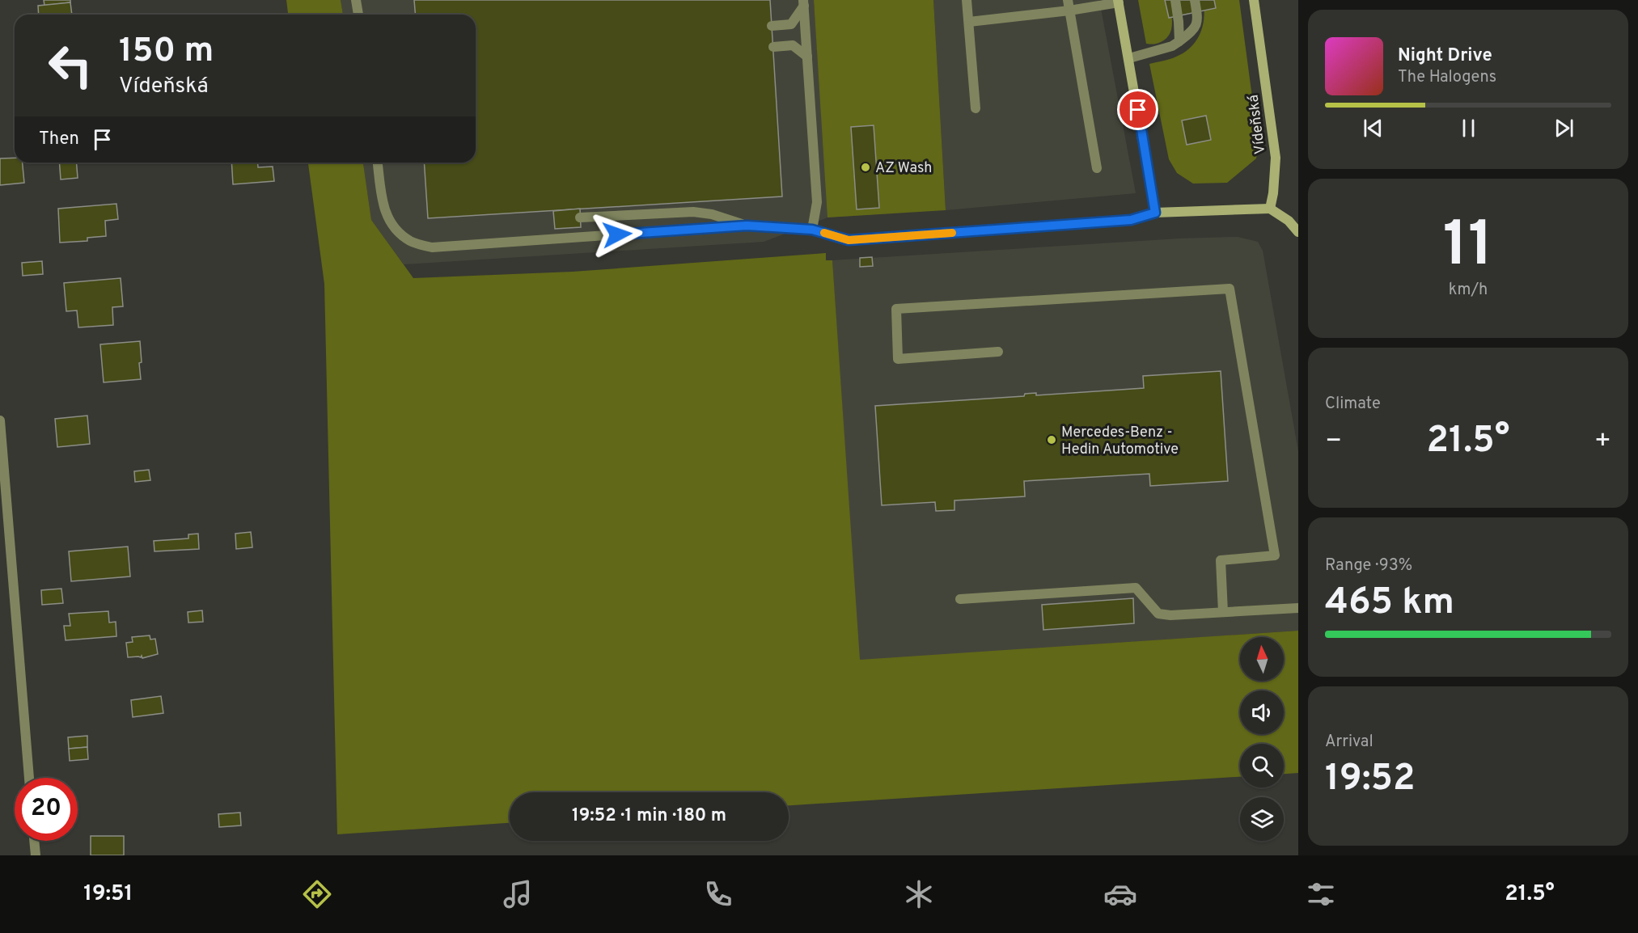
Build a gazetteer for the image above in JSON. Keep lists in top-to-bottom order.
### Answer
{
  "streets": {
    "street": ["Vídeňská"]
  },
  "places": ["AZ Wash", "Mercedes-Benz - Hedin Automotive"],
  "north": "top",
  "page": {
    "turn": ["150 m", "Vídeňská"],
    "song": ["Night Drive", "The Halogens"],
    "then": "Then",
    "tile": [
      ["11", "km/h"],
      "Climate",
      ["Range · 93%", "465 km"],
      ["Arrival", "19:52"]
    ],
    "heat": ["−", "21.5°", "+"],
    "limit": "20",
    "trip": "19:52 · 1 min · 180 m",
    "tabs": ["19:51", "21.5°"]
  }
}
